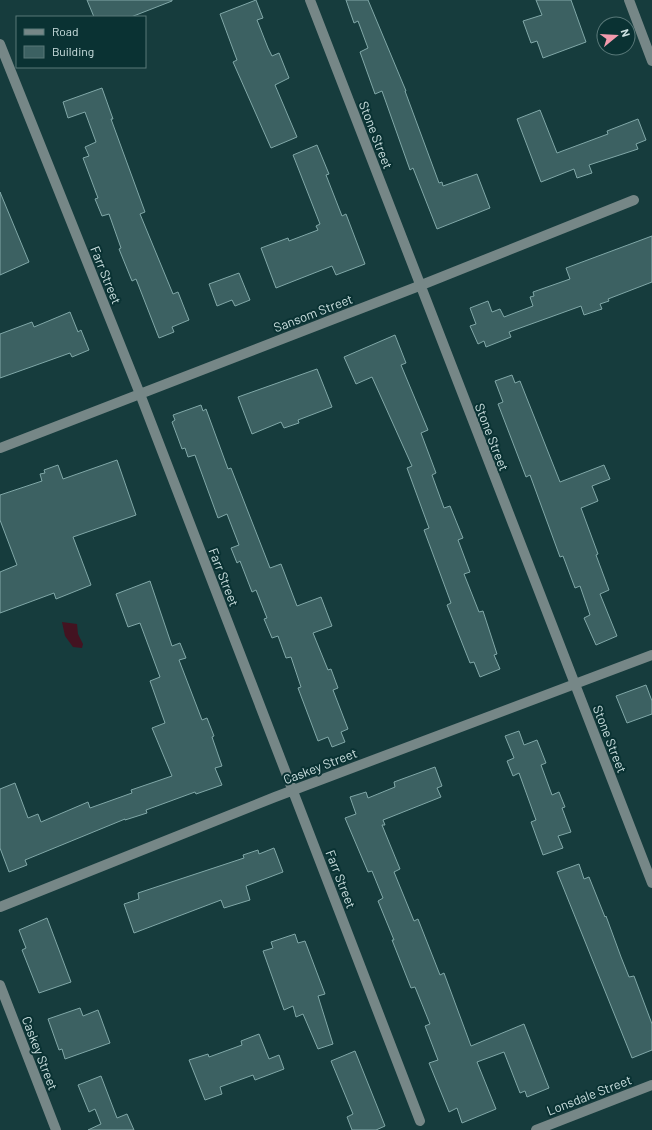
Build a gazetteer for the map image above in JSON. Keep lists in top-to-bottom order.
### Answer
{
  "streets": {
    "street": [
      "Stone Street",
      "Farr Street",
      "Sansom Street",
      "Caskey Street",
      "Lonsdale Street"
    ]
  },
  "crossings": [
    ["Stone Street", "Sansom Street"],
    ["Stone Street", "Caskey Street"],
    ["Farr Street", "Sansom Street"],
    ["Farr Street", "Caskey Street"]
  ],
  "legend": ["Road", "Building"],
  "north": "right"
}
